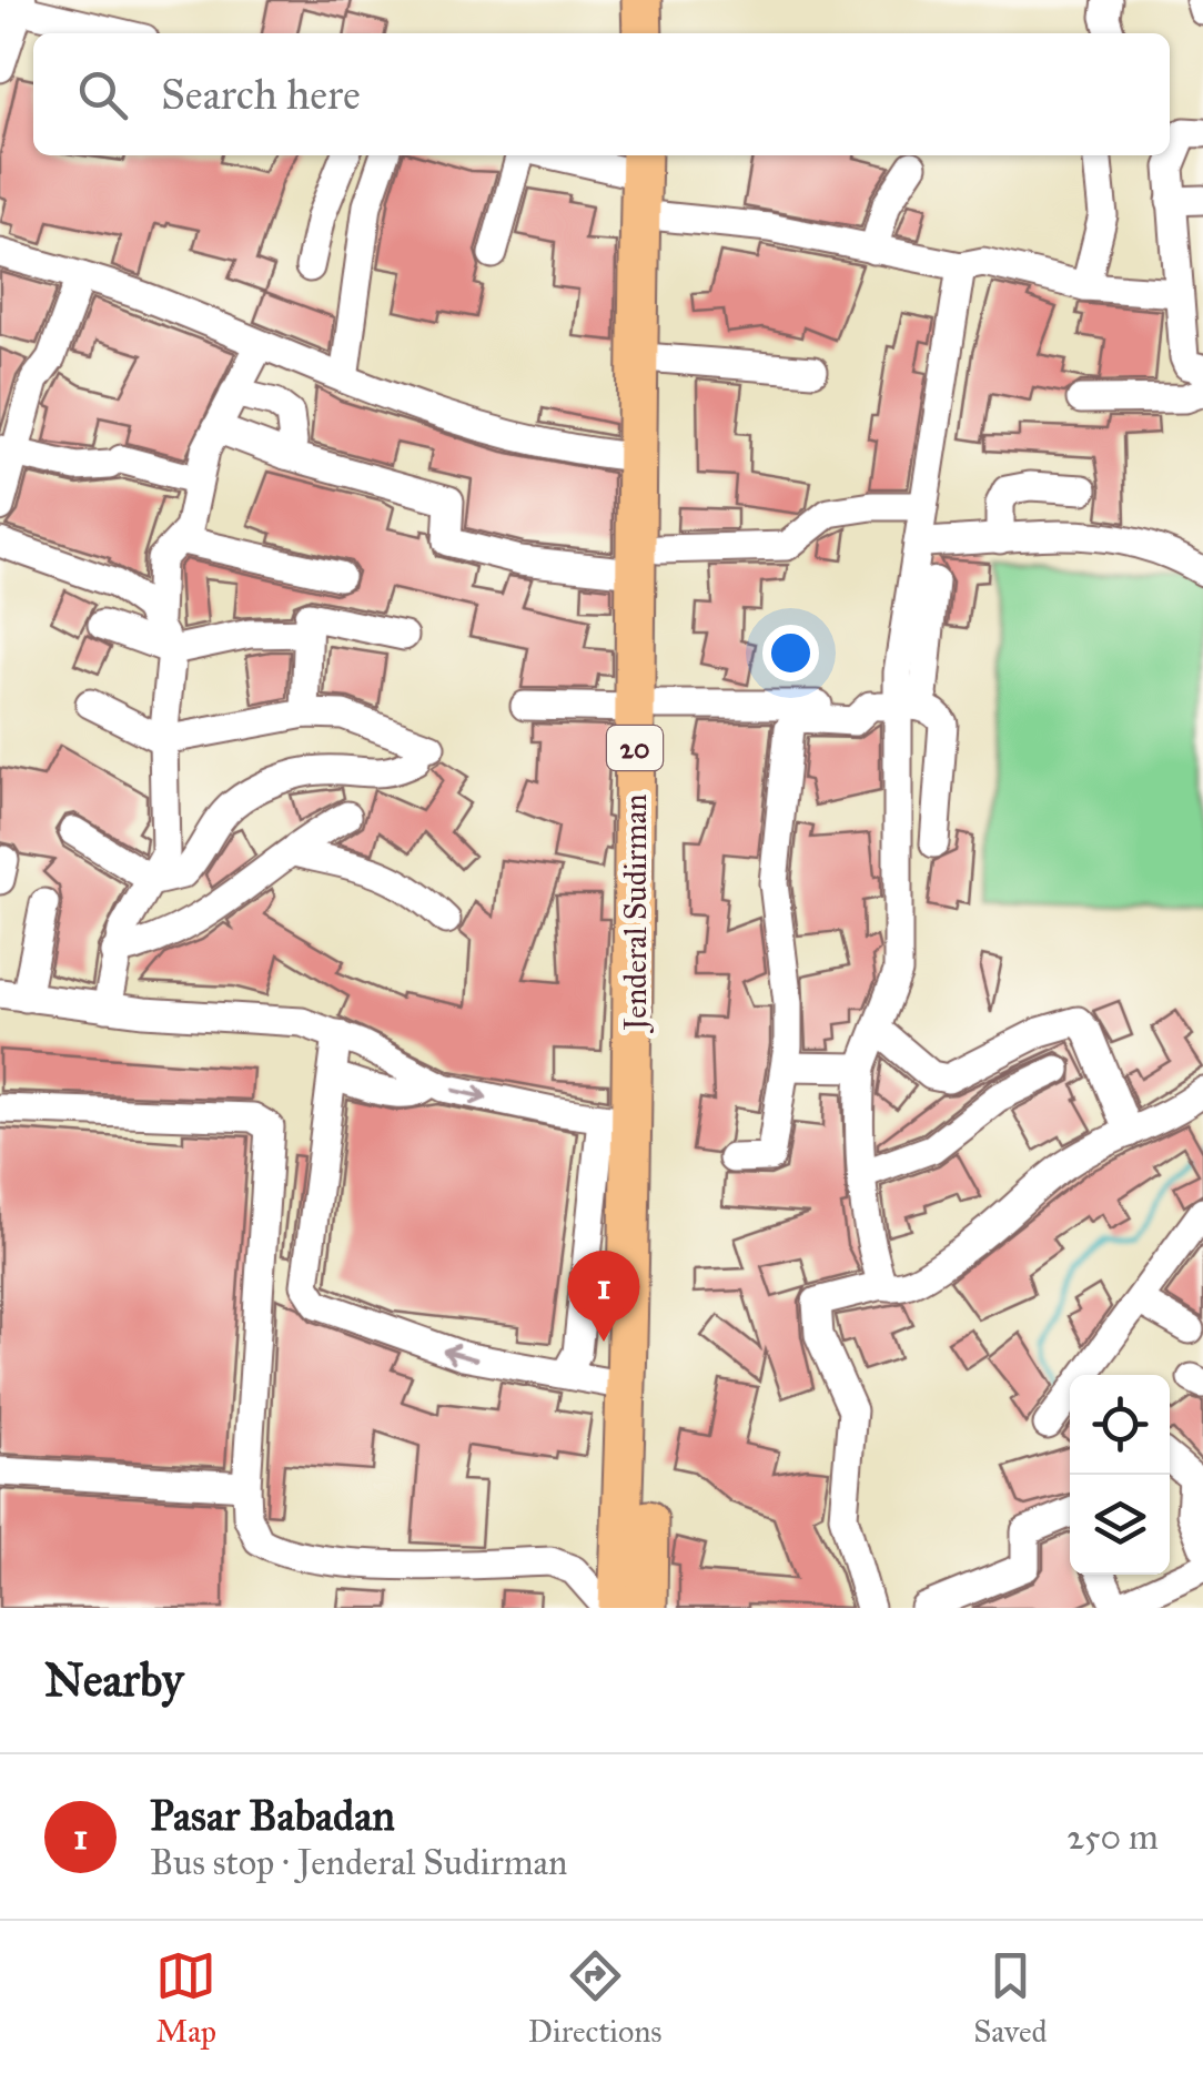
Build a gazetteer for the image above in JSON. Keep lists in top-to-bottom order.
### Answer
{
  "streets": {
    "highway": ["20", "Jenderal Sudirman"]
  },
  "page": {
    "search": "Search here",
    "pins": "1",
    "heading": "Nearby",
    "list": [
      {
        "mark": "1",
        "name": "Pasar Babadan",
        "note": "Bus stop · Jenderal Sudirman",
        "value": "250 m"
      }
    ],
    "nav": ["Map", "Directions", "Saved"]
  }
}
